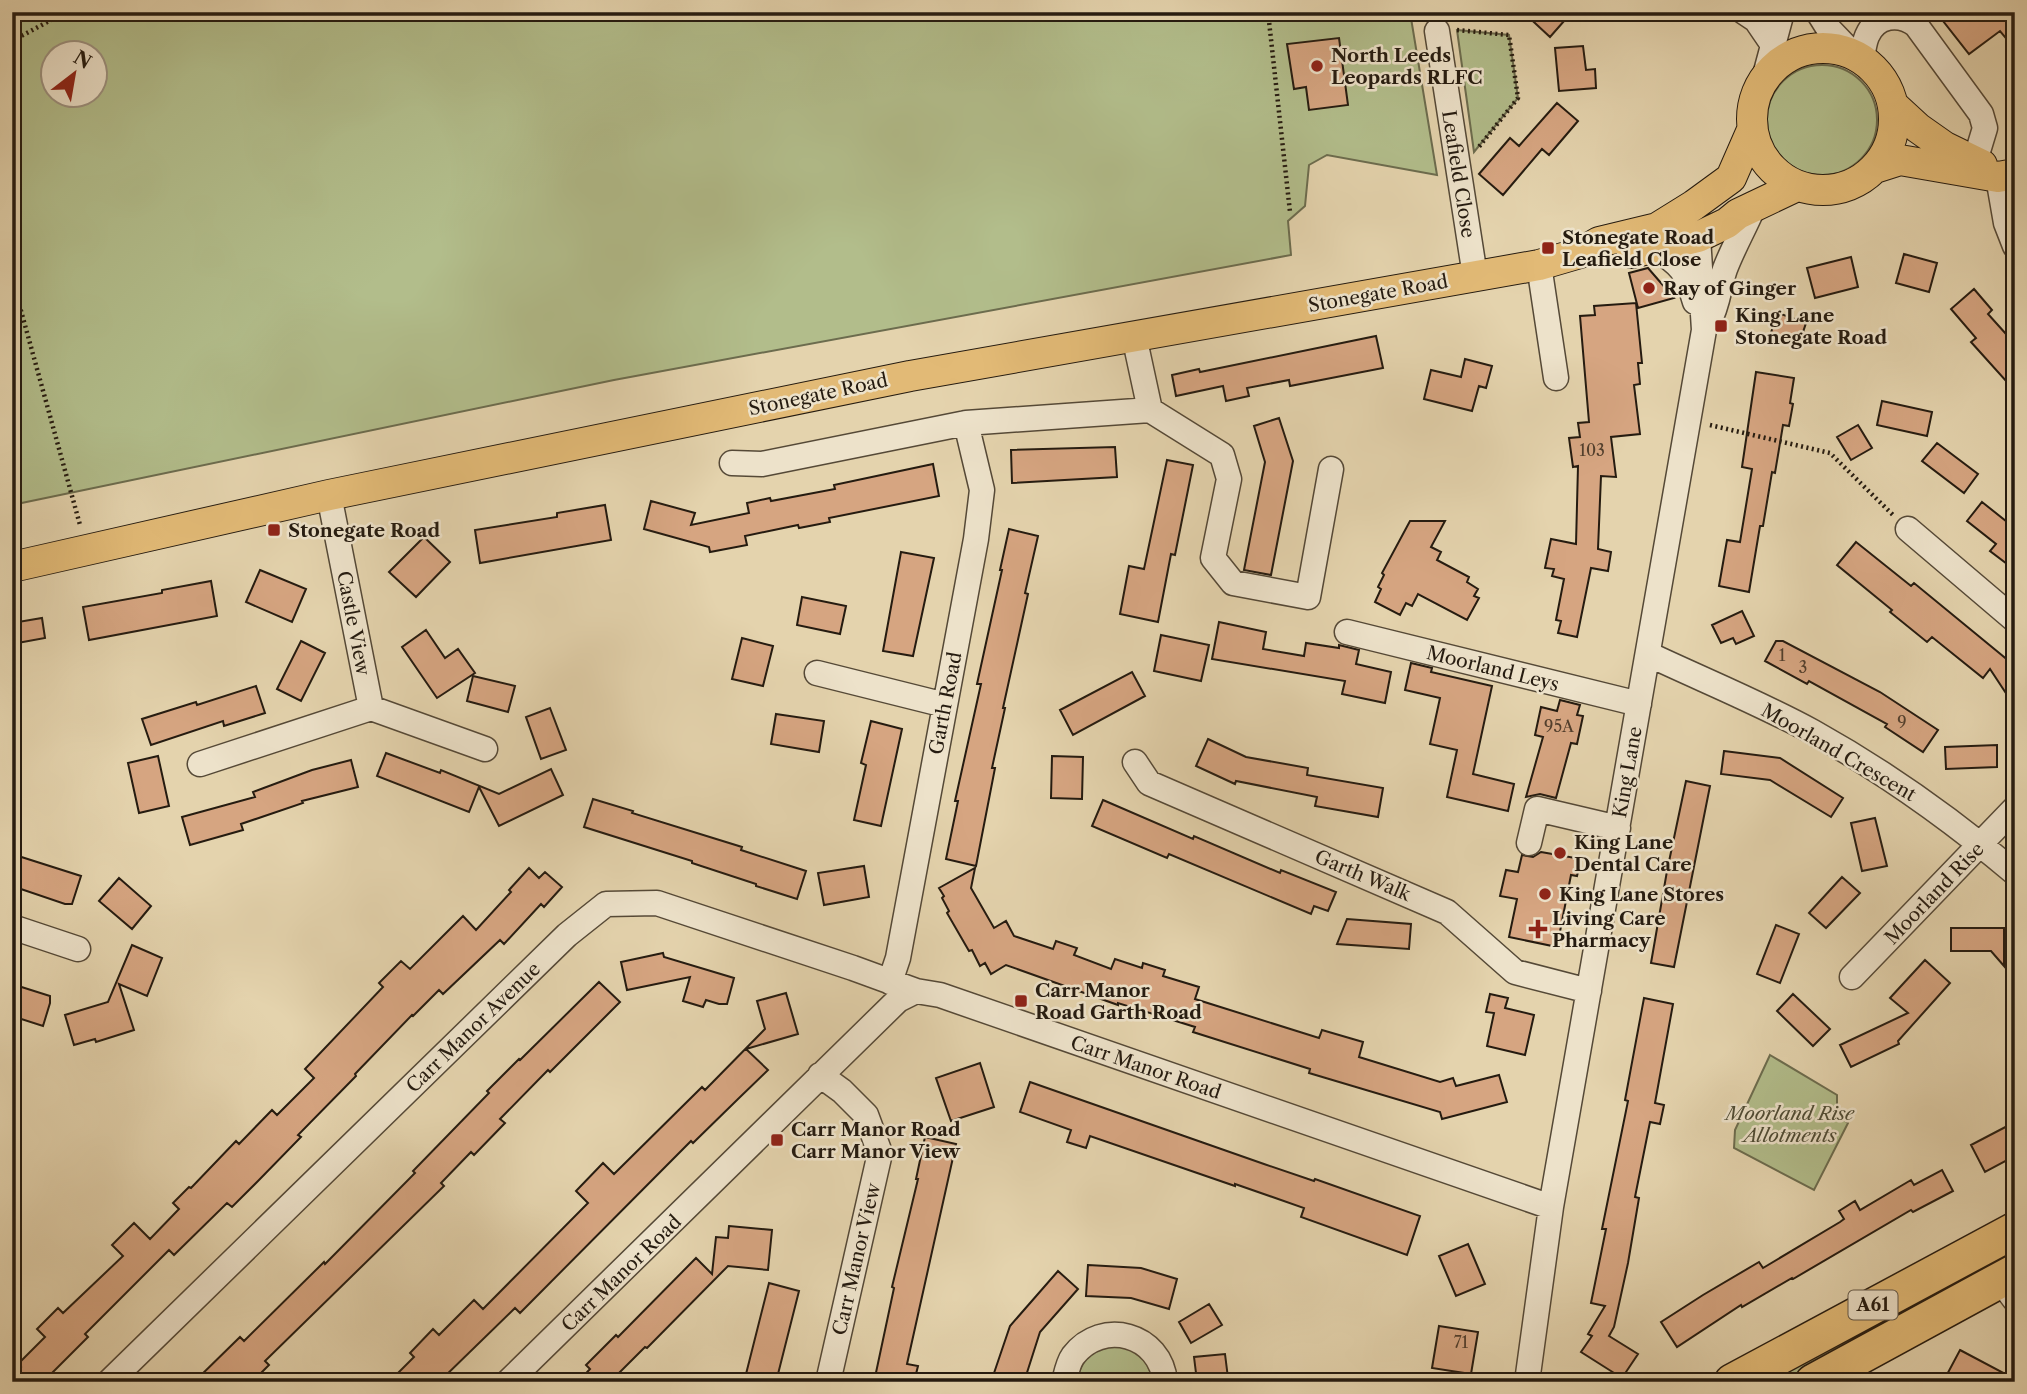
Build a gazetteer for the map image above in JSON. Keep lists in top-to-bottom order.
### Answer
{
  "streets": {
    "highway": ["A61"],
    "main road": ["Stonegate Road"],
    "street": [
      "Leafield Close",
      "Castle View",
      "Moorland Leys",
      "Garth Road",
      "Moorland Crescent",
      "King Lane",
      "Garth Walk",
      "Moorland Rise",
      "Carr Manor Avenue",
      "Carr Manor Road",
      "Carr Manor View"
    ]
  },
  "crossings": [
    ["Leafield Close", "Stonegate Road"],
    ["Stonegate Road", "Castle View"],
    ["Stonegate Road", "King Lane"],
    ["Moorland Leys", "King Lane"],
    ["Garth Road", "Carr Manor Avenue"],
    ["Moorland Crescent", "King Lane"],
    ["Moorland Crescent", "Moorland Rise"],
    ["King Lane", "Garth Walk"],
    ["King Lane", "Carr Manor Road"],
    ["Carr Manor Avenue", "Carr Manor Road"],
    ["Carr Manor Road", "Carr Manor View"]
  ],
  "parks": ["Moorland Rise Allotments"],
  "places": {
    "other": [
      "North Leeds Leopards RLFC",
      "Ray of Ginger",
      "King Lane Dental Care",
      "King Lane Stores"
    ],
    "transit": [
      "Stonegate Road Leafield Close",
      "King Lane Stonegate Road",
      "Stonegate Road",
      "Carr Manor Road Garth Road",
      "Carr Manor Road Carr Manor View"
    ],
    "health": ["Living Care Pharmacy"]
  },
  "house_numbers": [
    "103",
    "1",
    "3",
    "9",
    "95A",
    "71"
  ],
  "north": "top right"
}
